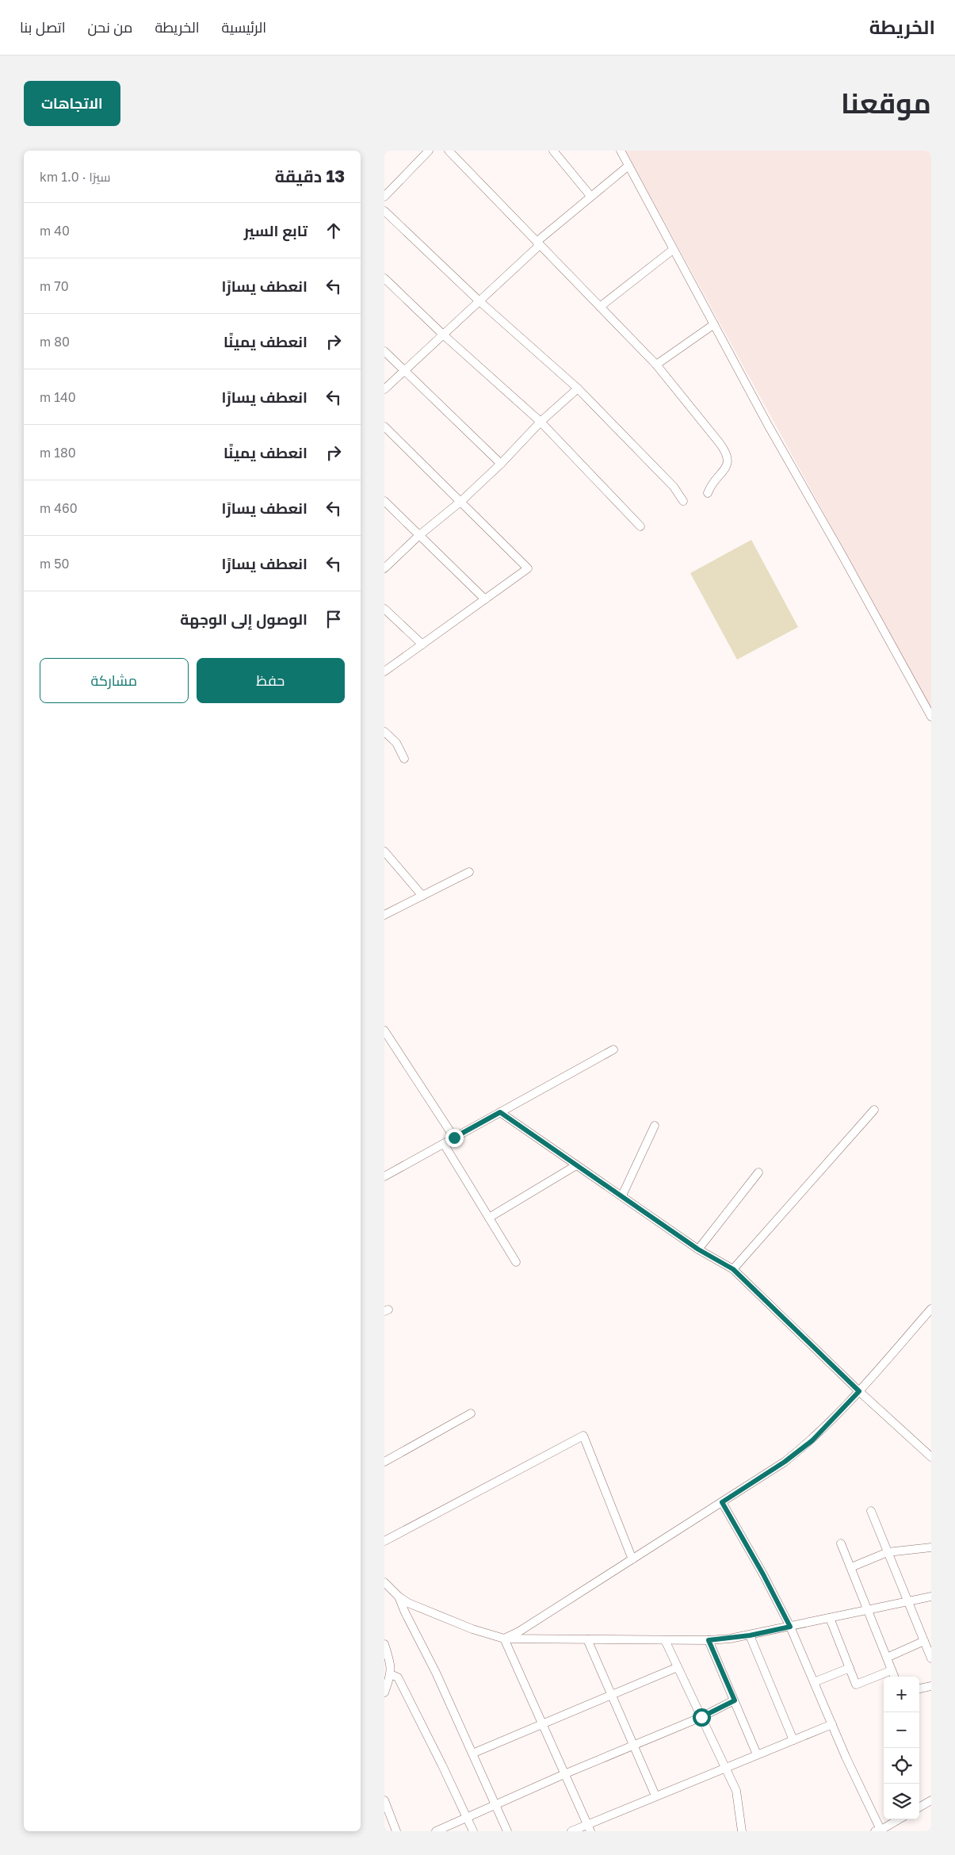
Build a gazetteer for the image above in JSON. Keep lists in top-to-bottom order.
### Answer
{
  "page": {
    "header": "الخريطة",
    "nav": [
      "الرئيسية",
      "الخريطة",
      "من نحن",
      "اتصل بنا"
    ],
    "title": "موقعنا",
    "buttons": [
      "الاتجاهات",
      ["حفظ", "مشاركة"]
    ],
    "heading": ["13 دقيقة", "سيرًا · 1.0 km"],
    "list": [
      ["تابع السير", "40 m"],
      ["انعطف يسارًا", "70 m"],
      ["انعطف يمينًا", "80 m"],
      ["انعطف يسارًا", "140 m"],
      ["انعطف يمينًا", "180 m"],
      ["انعطف يسارًا", "460 m"],
      ["انعطف يسارًا", "50 m"],
      "الوصول إلى الوجهة"
    ],
    "map_buttons": ["+", "−"]
  }
}
